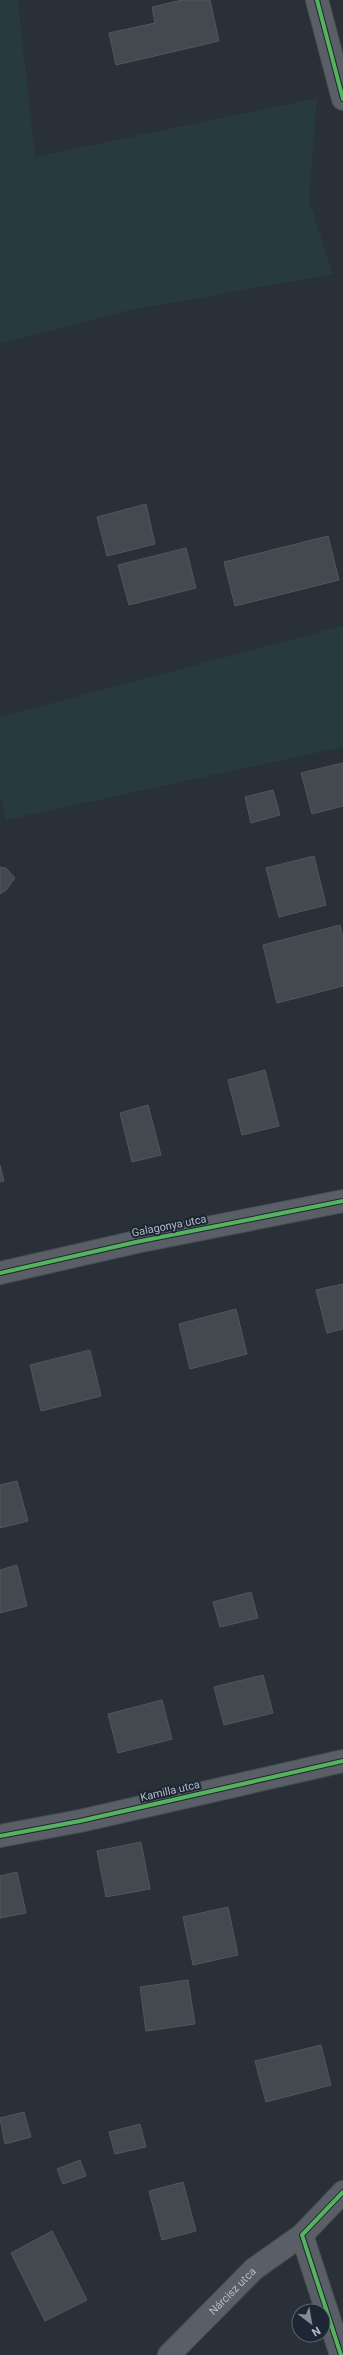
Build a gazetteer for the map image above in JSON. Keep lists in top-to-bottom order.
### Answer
{
  "streets": {
    "street": ["Galagonya utca", "Kamilla utca", "Nárcisz utca"]
  },
  "north": "bottom right"
}
